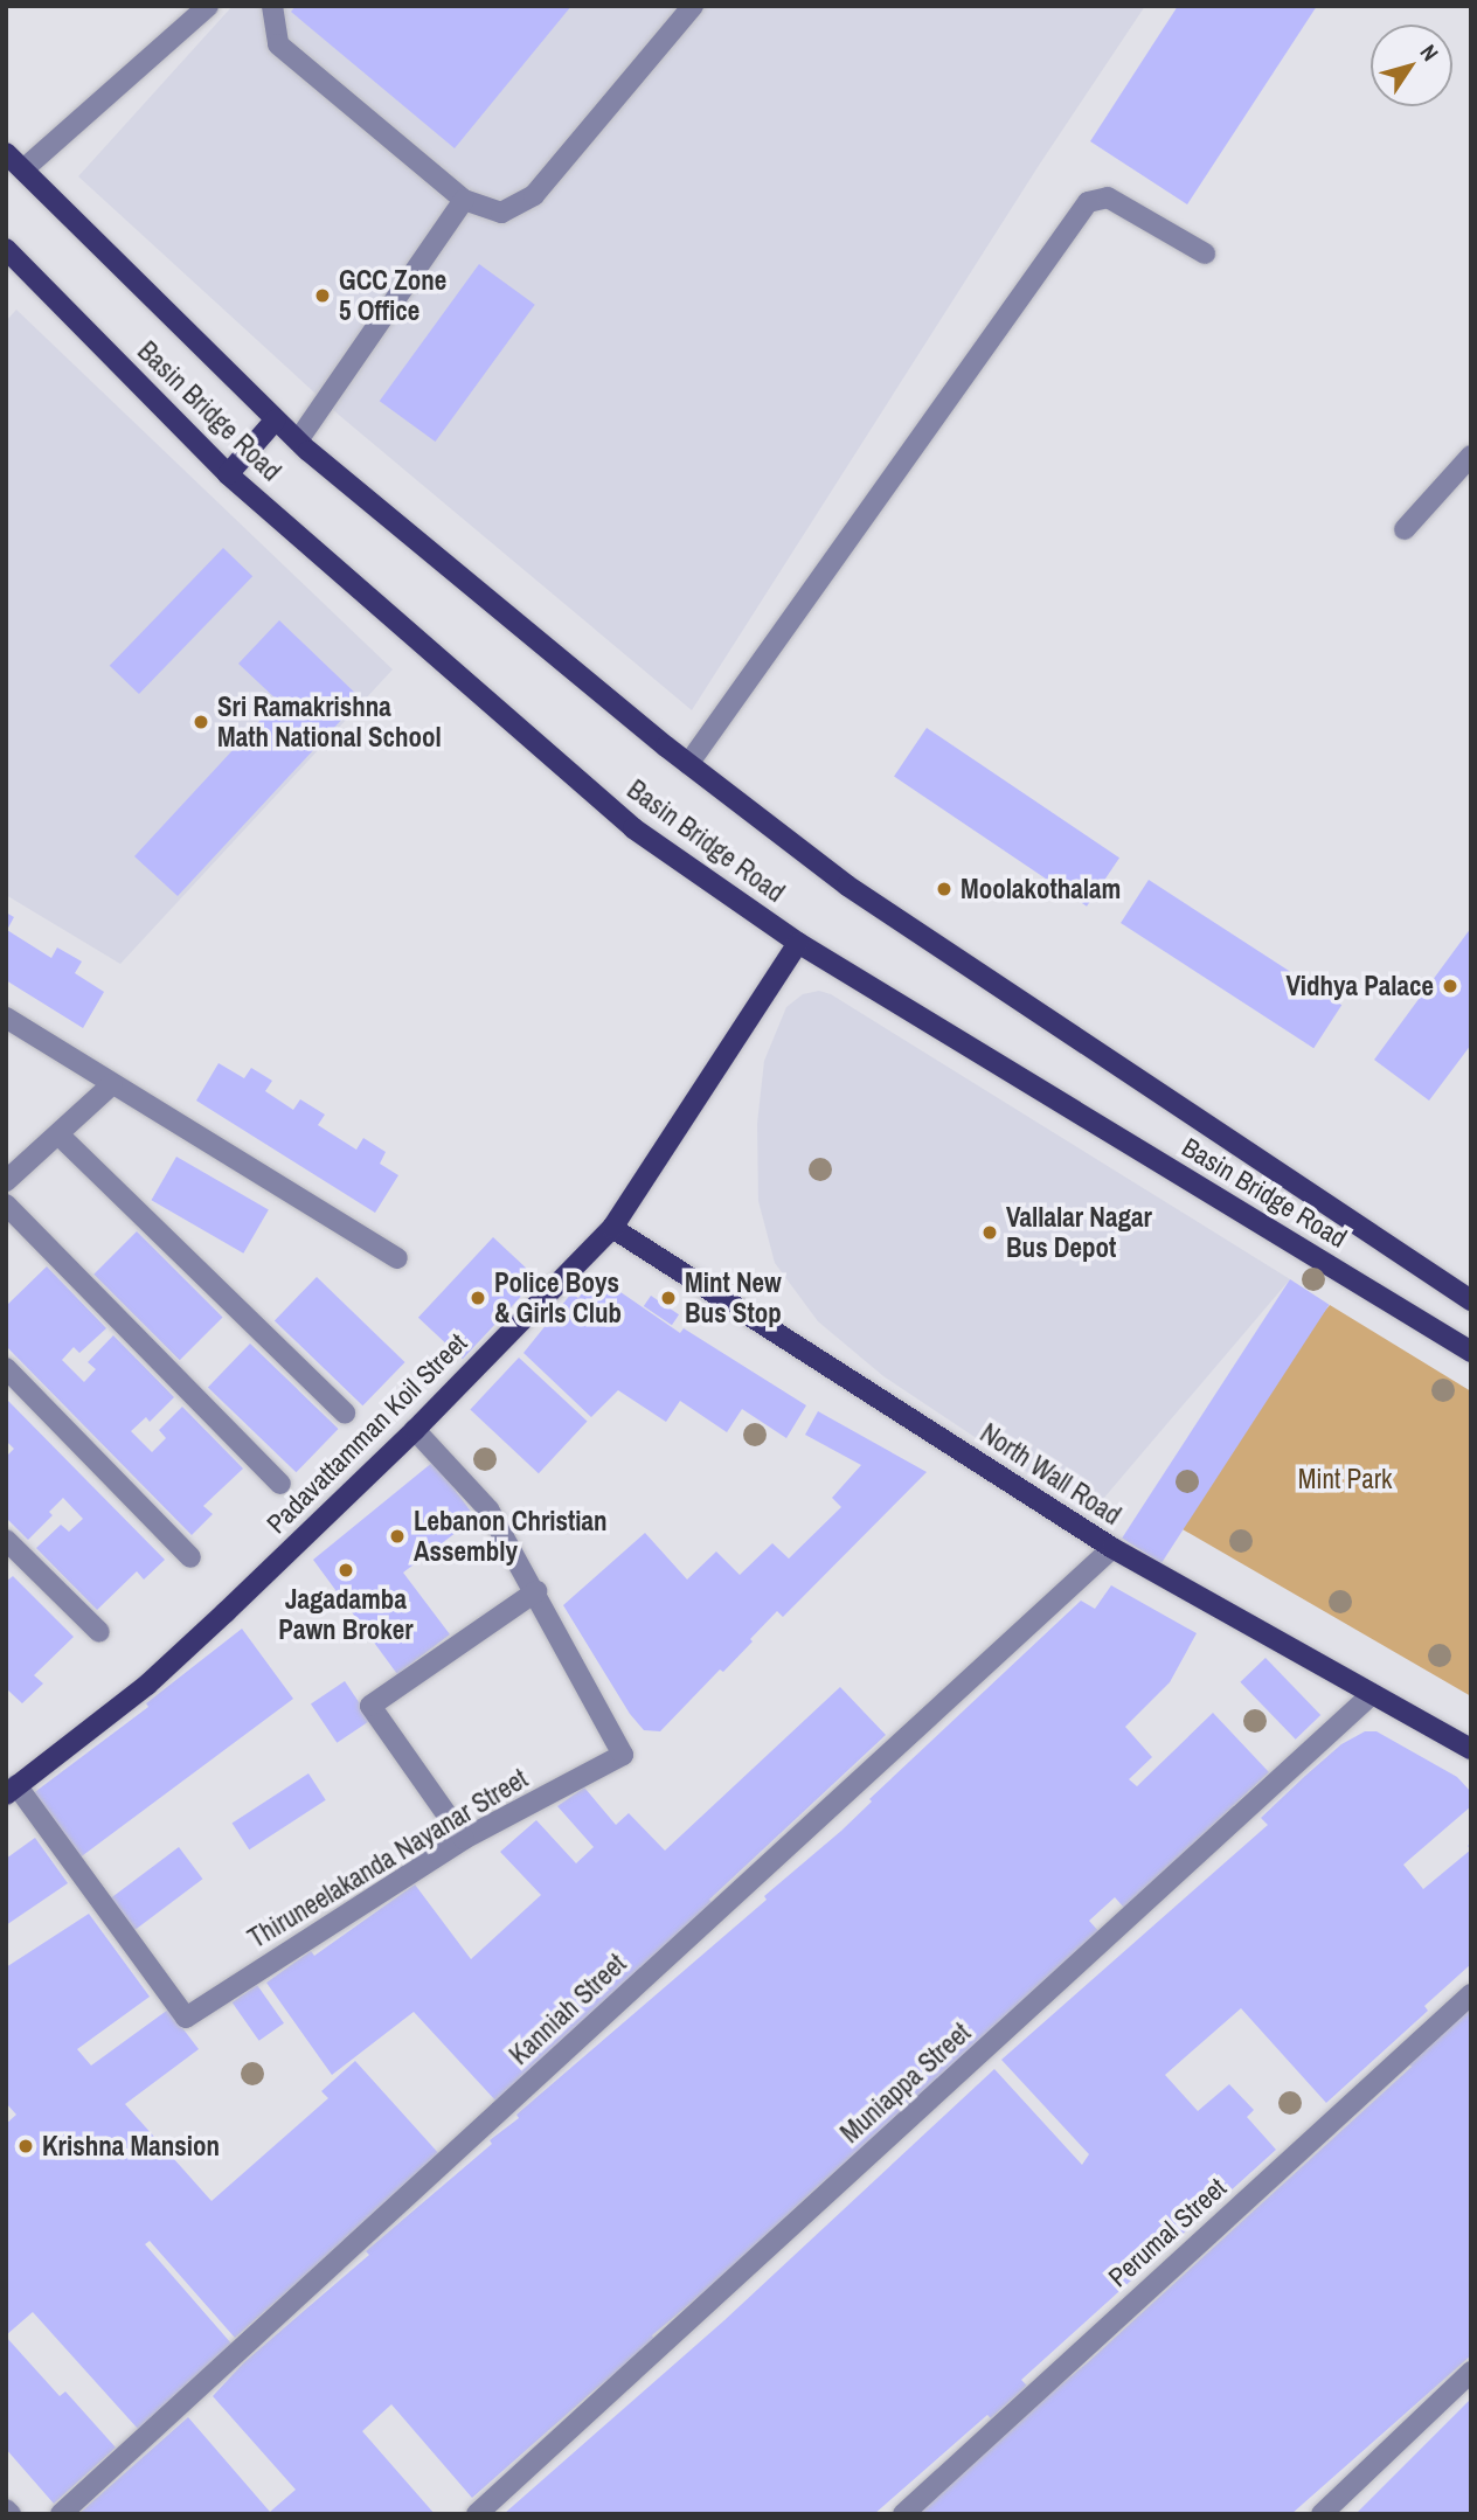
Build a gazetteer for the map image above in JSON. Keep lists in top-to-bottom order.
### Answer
{
  "streets": {
    "main road": ["Basin Bridge Road", "Padavattamman Koil Street", "North Wall Road"],
    "street": [
      "Thiruneelakanda Nayanar Street",
      "Kanniah Street",
      "Muniappa Street",
      "Perumal Street"
    ]
  },
  "crossings": [
    ["Basin Bridge Road", "Padavattamman Koil Street"],
    ["Padavattamman Koil Street", "North Wall Road"],
    ["Padavattamman Koil Street", "Thiruneelakanda Nayanar Street"],
    ["North Wall Road", "Kanniah Street"],
    ["North Wall Road", "Muniappa Street"]
  ],
  "parks": ["Mint Park"],
  "places": [
    "GCC Zone 5 Office",
    "Sri Ramakrishna Math National School",
    "Moolakothalam",
    "Vidhya Palace",
    "Vallalar Nagar Bus Depot",
    "Police Boys & Girls Club",
    "Mint New Bus Stop",
    "Lebanon Christian Assembly",
    "Jagadamba Pawn Broker",
    "Krishna Mansion"
  ],
  "north": "top right"
}
